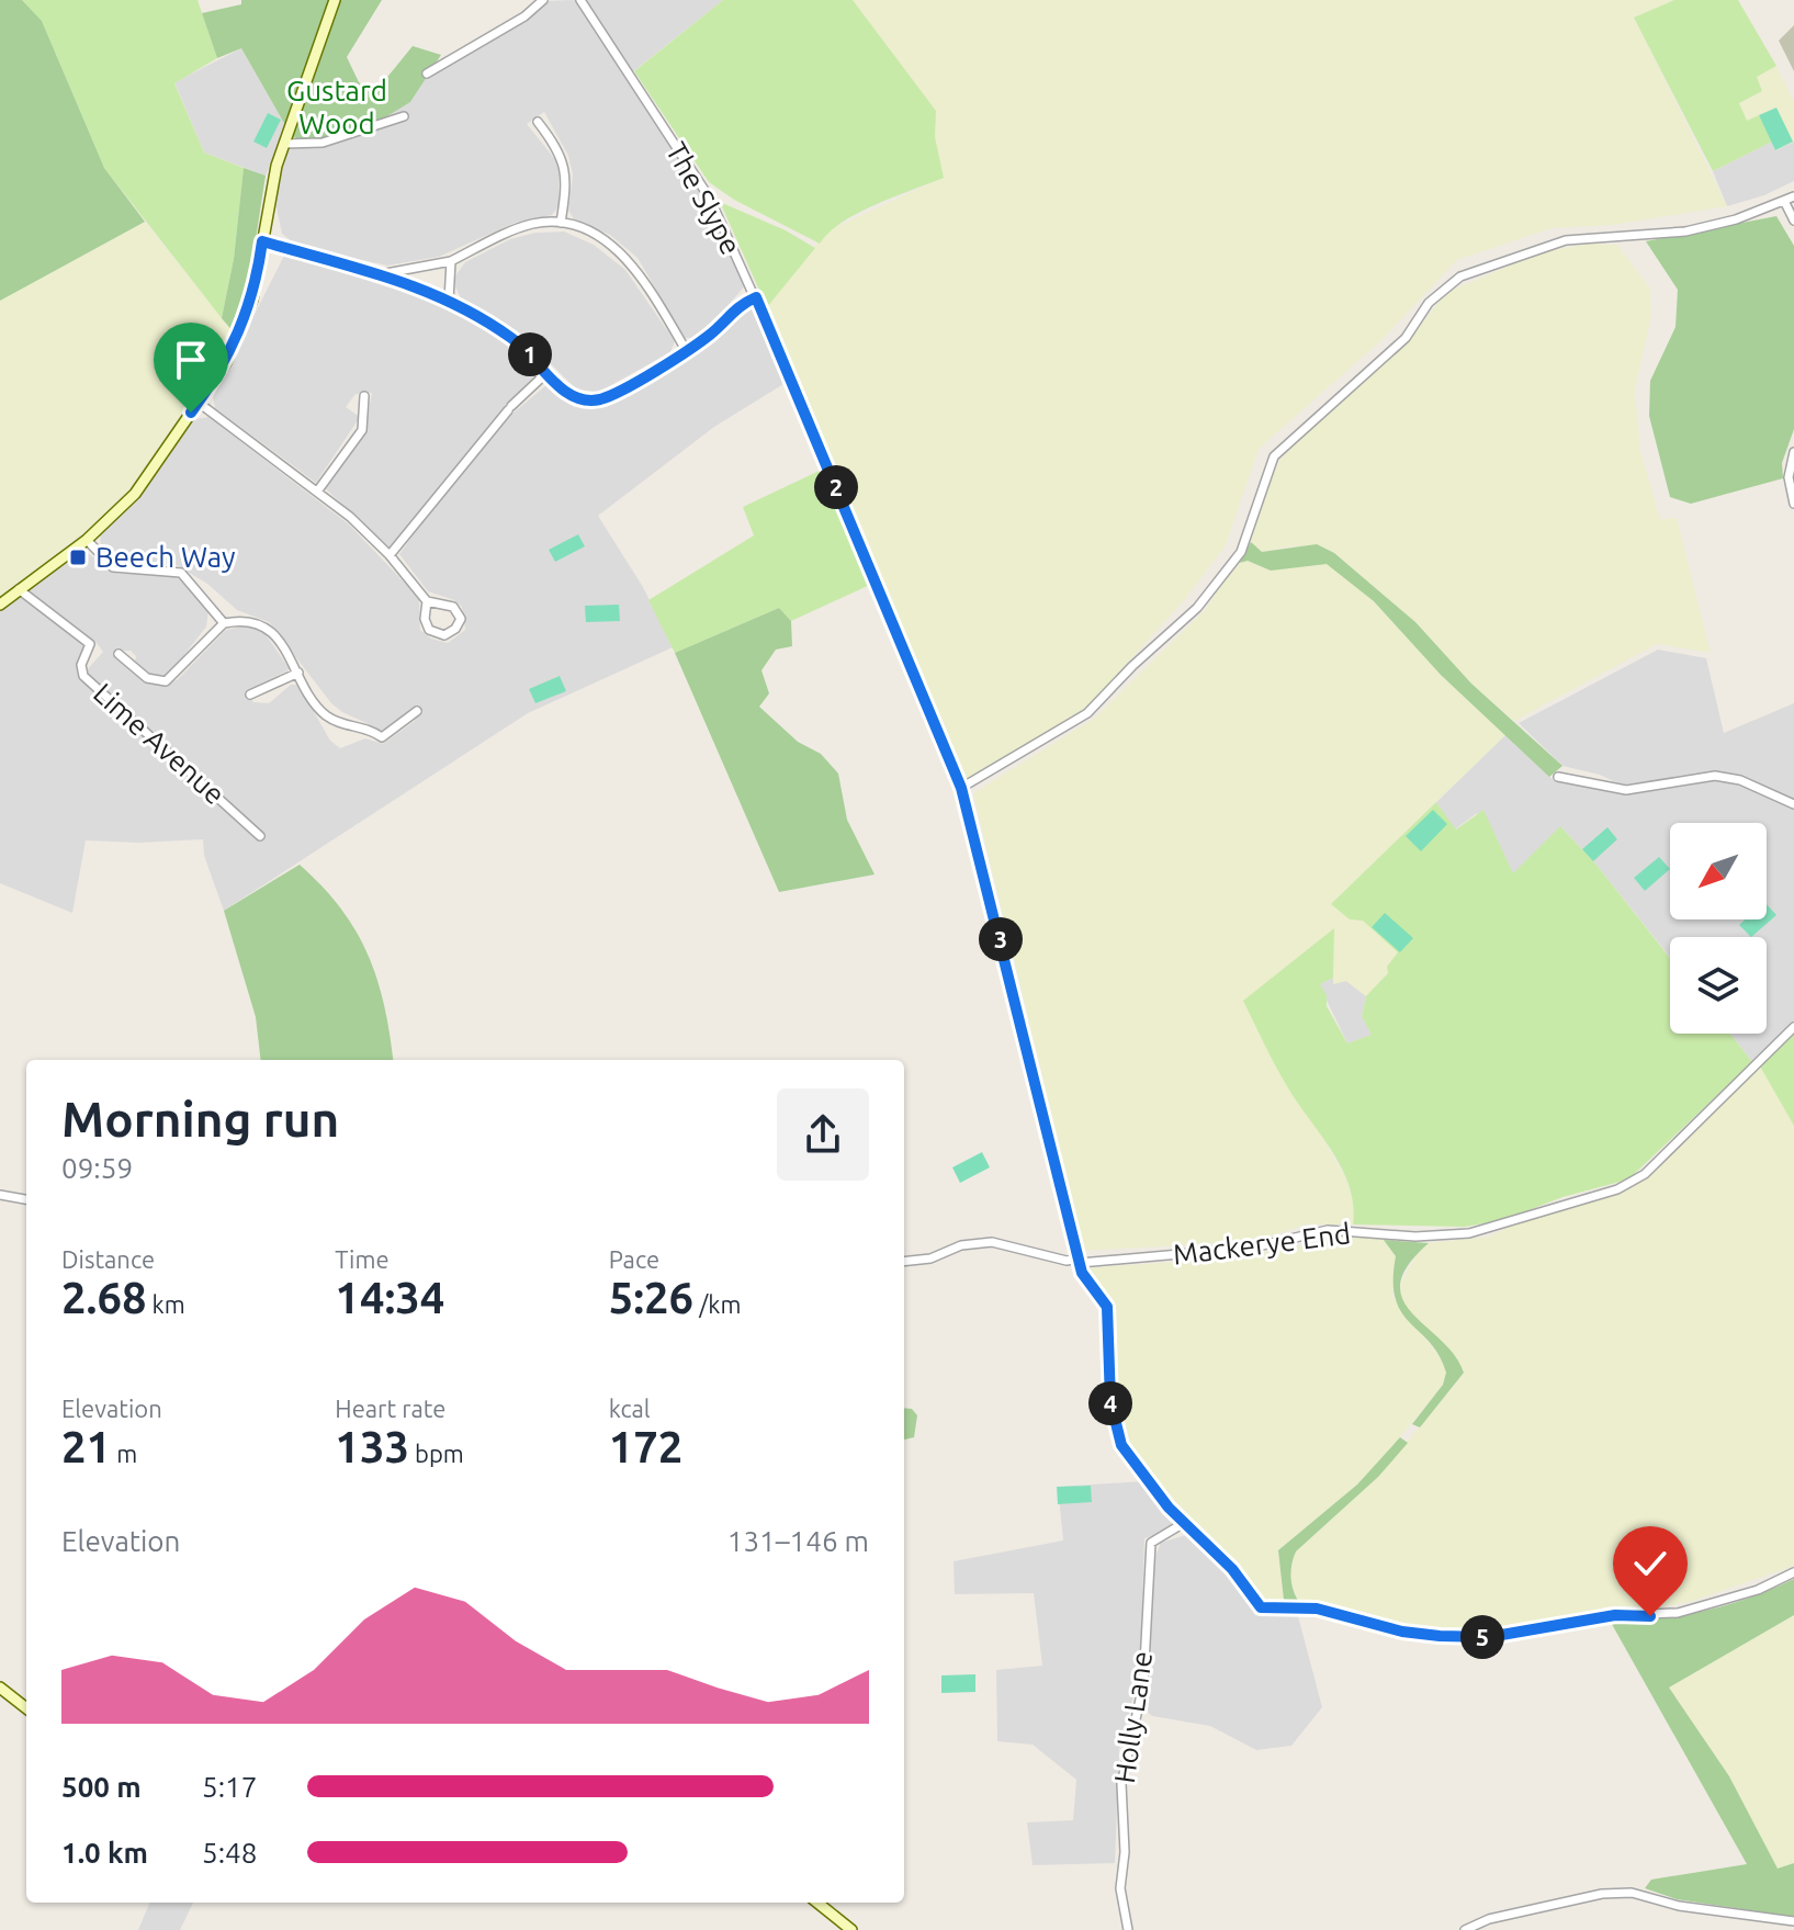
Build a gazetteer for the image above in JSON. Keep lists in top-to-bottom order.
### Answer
{
  "streets": {
    "street": [
      "The Slype",
      "Lime Avenue",
      "Mackerye End",
      "Holly Lane"
    ]
  },
  "crossings": [
    ["The Slype", "Mackerye End"]
  ],
  "parks": ["Gustard Wood"],
  "places": {
    "transit": ["Beech Way"]
  },
  "north": "bottom left",
  "page": {
    "pins": [
      "1",
      "2",
      "3",
      "4",
      "5"
    ],
    "heading": ["Morning run", "09:59"],
    "stats": [
      ["Distance", "2.68 km"],
      ["Time", "14:34"],
      ["Pace", "5:26 /km"],
      ["Elevation", "21 m"],
      ["Heart rate", "133 bpm"],
      ["kcal", "172"]
    ],
    "chart": ["Elevation", "131–146 m"],
    "list": [
      {
        "name": "500 m",
        "note": "5:17"
      },
      {
        "name": "1.0 km",
        "note": "5:48"
      }
    ]
  }
}
